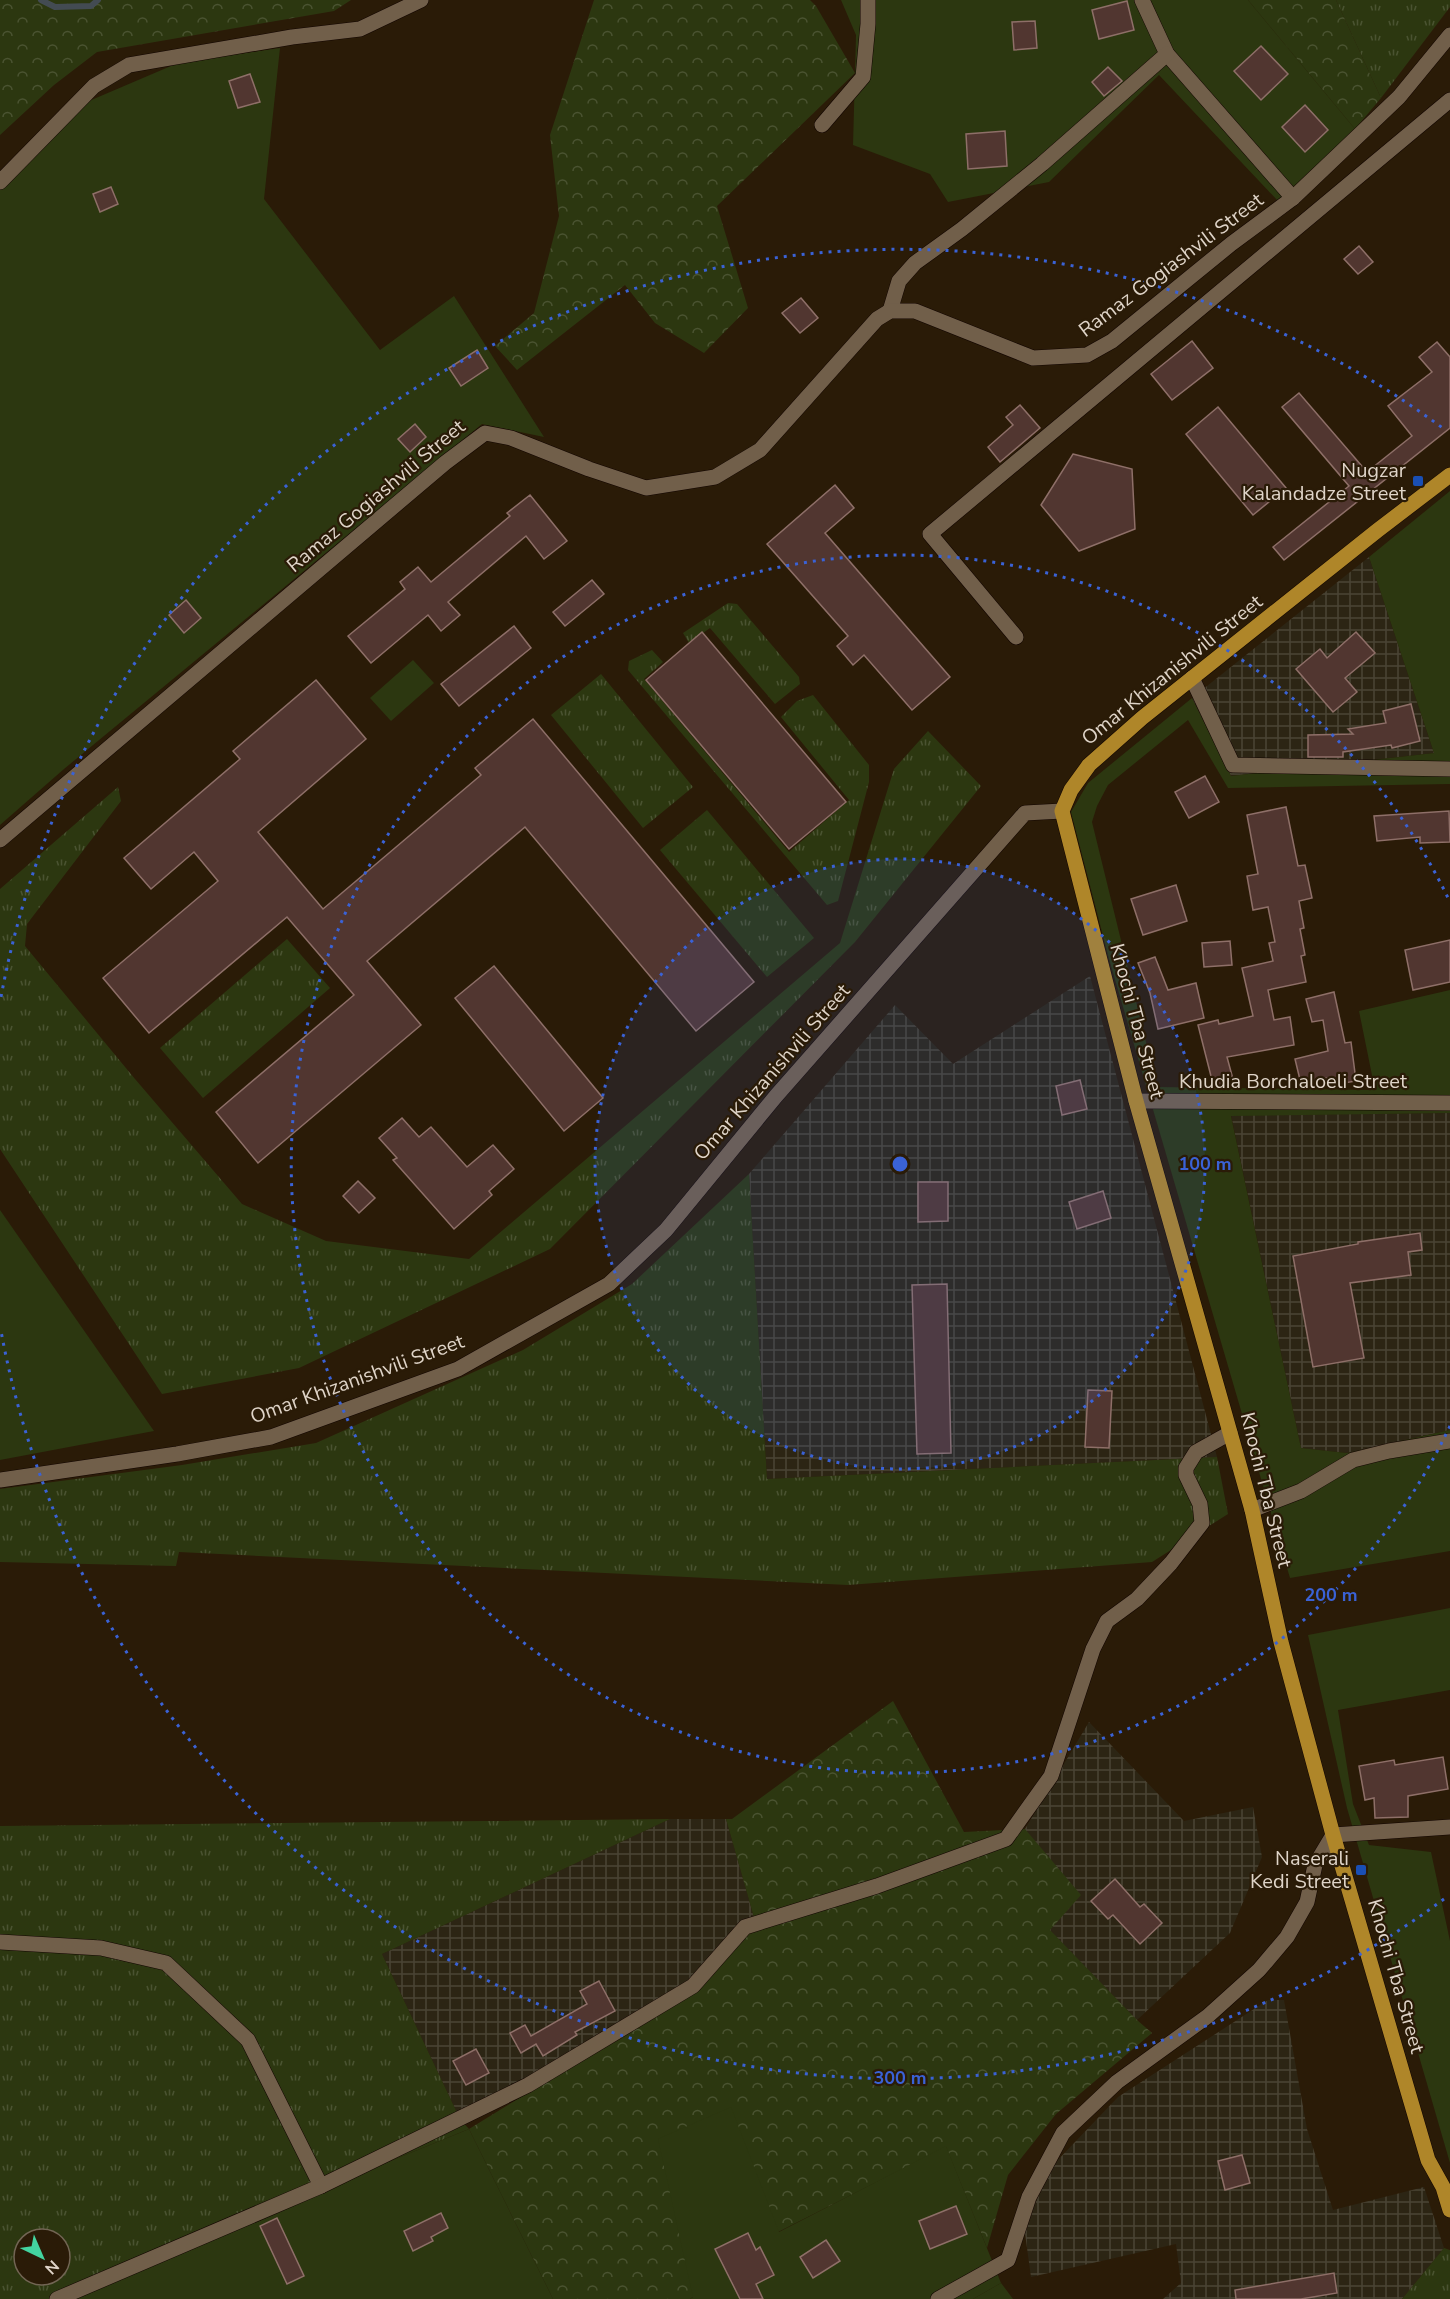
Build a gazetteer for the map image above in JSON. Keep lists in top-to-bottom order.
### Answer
{
  "streets": {
    "main road": ["Omar Khizanishvili Street", "Khochi Tba Street"],
    "street": ["Ramaz Gogiashvili Street", "Khudia Borchaloeli Street"]
  },
  "crossings": [
    ["Omar Khizanishvili Street", "Khochi Tba Street"],
    ["Khochi Tba Street", "Khudia Borchaloeli Street"]
  ],
  "places": {
    "transit": ["Nugzar Kalandadze Street", "Naserali Kedi Street"]
  },
  "north": "bottom right",
  "rings": ["100 m", "200 m", "300 m"]
}
